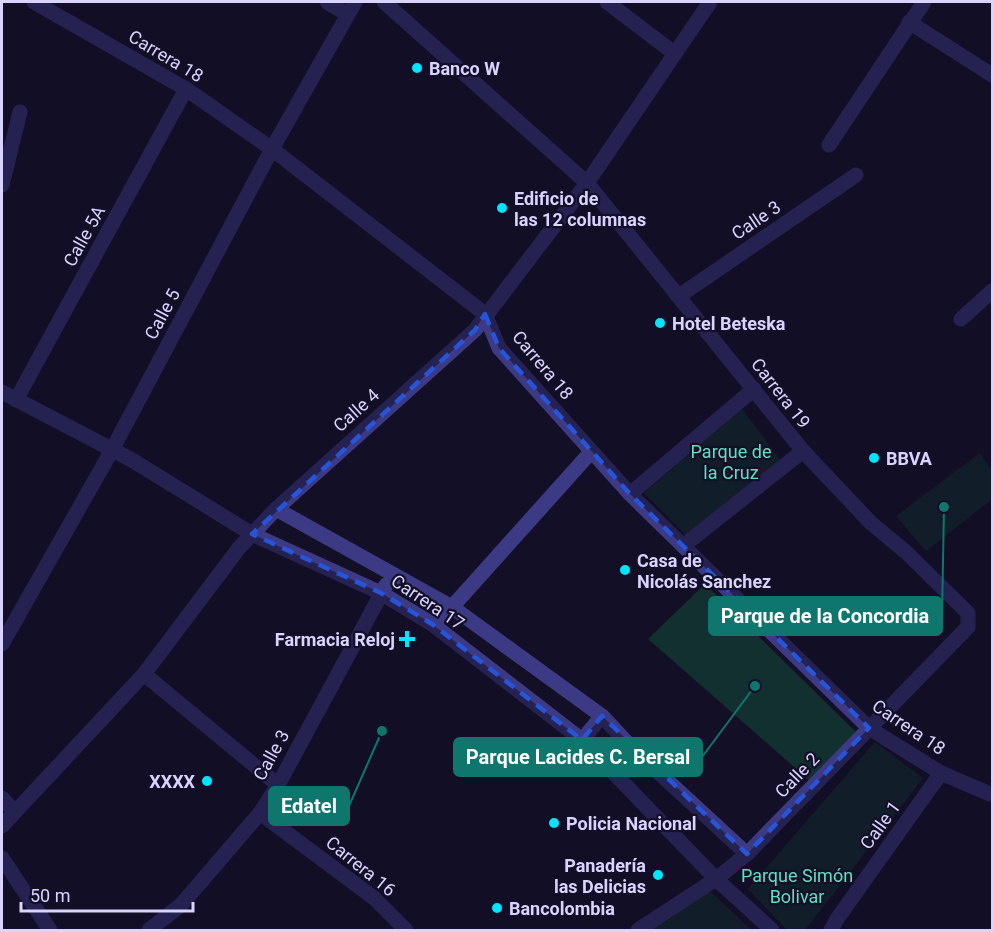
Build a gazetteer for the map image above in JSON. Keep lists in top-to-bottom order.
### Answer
{
  "streets": {
    "street": [
      "Carrera 18",
      "Calle 3",
      "Calle 5A",
      "Calle 5",
      "Carrera 19",
      "Calle 4",
      "Carrera 17",
      "Calle 2",
      "Calle 1",
      "Carrera 16"
    ]
  },
  "crossings": [
    ["Carrera 18", "Calle 5A"],
    ["Carrera 18", "Calle 5"],
    ["Carrera 18", "Calle 4"],
    ["Carrera 18", "Calle 2"],
    ["Carrera 18", "Calle 1"],
    ["Calle 3", "Carrera 19"],
    ["Calle 3", "Carrera 17"],
    ["Calle 3", "Carrera 16"],
    ["Calle 5A", "Carrera 17"],
    ["Calle 5", "Carrera 17"],
    ["Carrera 19", "Calle 4"],
    ["Carrera 19", "Calle 2"],
    ["Calle 4", "Carrera 17"],
    ["Carrera 17", "Calle 2"]
  ],
  "parks": ["Parque de la Cruz", "Parque Simón Bolivar"],
  "places": {
    "other": [
      "Banco W",
      "Edificio de las 12 columnas",
      "Hotel Beteska",
      "BBVA",
      "Parque de la Concordia",
      "Casa de Nicolás Sanchez",
      "Parque Lacides C. Bersal",
      "Edatel",
      "XXXX",
      "Policia Nacional",
      "Panadería las Delicias",
      "Bancolombia"
    ],
    "health": ["Farmacia Reloj"]
  },
  "scale_bar": "50 m"
}
